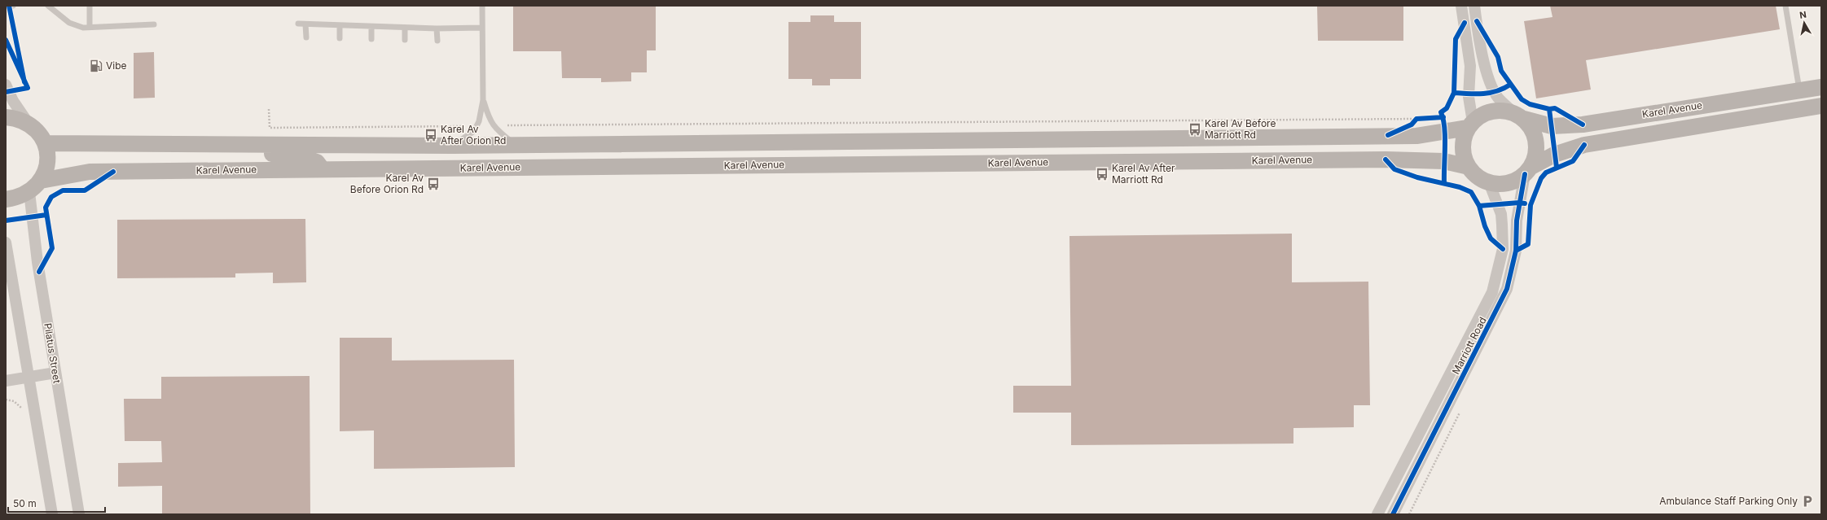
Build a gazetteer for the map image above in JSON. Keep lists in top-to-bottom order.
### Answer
{
  "streets": {
    "main road": ["Karel Avenue"],
    "street": ["Marriott Road", "Pilatus Street"]
  },
  "crossings": [
    ["Karel Avenue", "Marriott Road"],
    ["Karel Avenue", "Pilatus Street"]
  ],
  "places": {
    "fuel station": ["Vibe"],
    "bus stop": [
      "Karel Av Before Marriott Rd",
      "Karel Av After Orion Rd",
      "Karel Av After Marriott Rd",
      "Karel Av Before Orion Rd"
    ],
    "parking": ["Ambulance Staff Parking Only"]
  },
  "scale_bar": "50 m",
  "north": "top"
}
